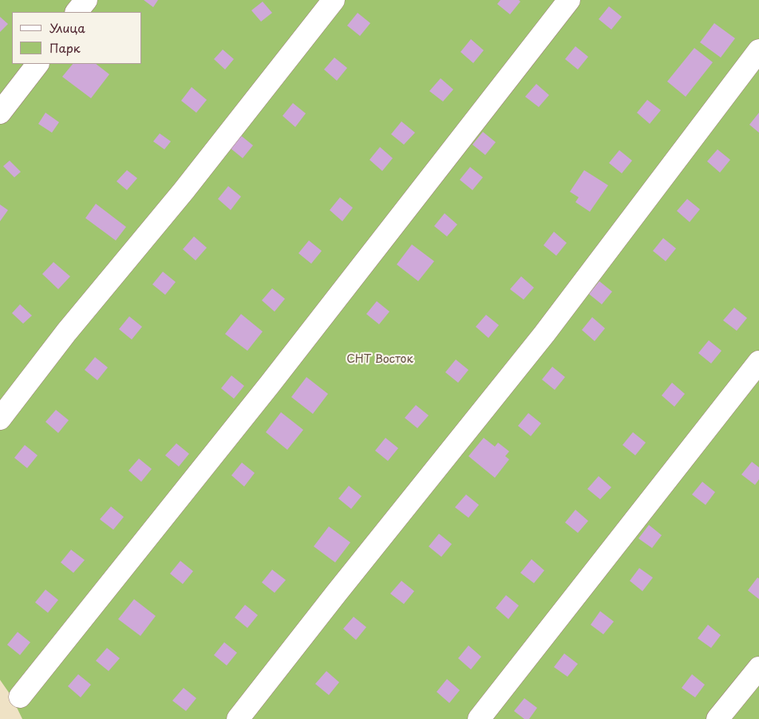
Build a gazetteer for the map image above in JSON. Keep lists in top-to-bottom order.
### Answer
{
  "parks": ["СНТ Восток"],
  "legend": ["Улица", "Парк"]
}
